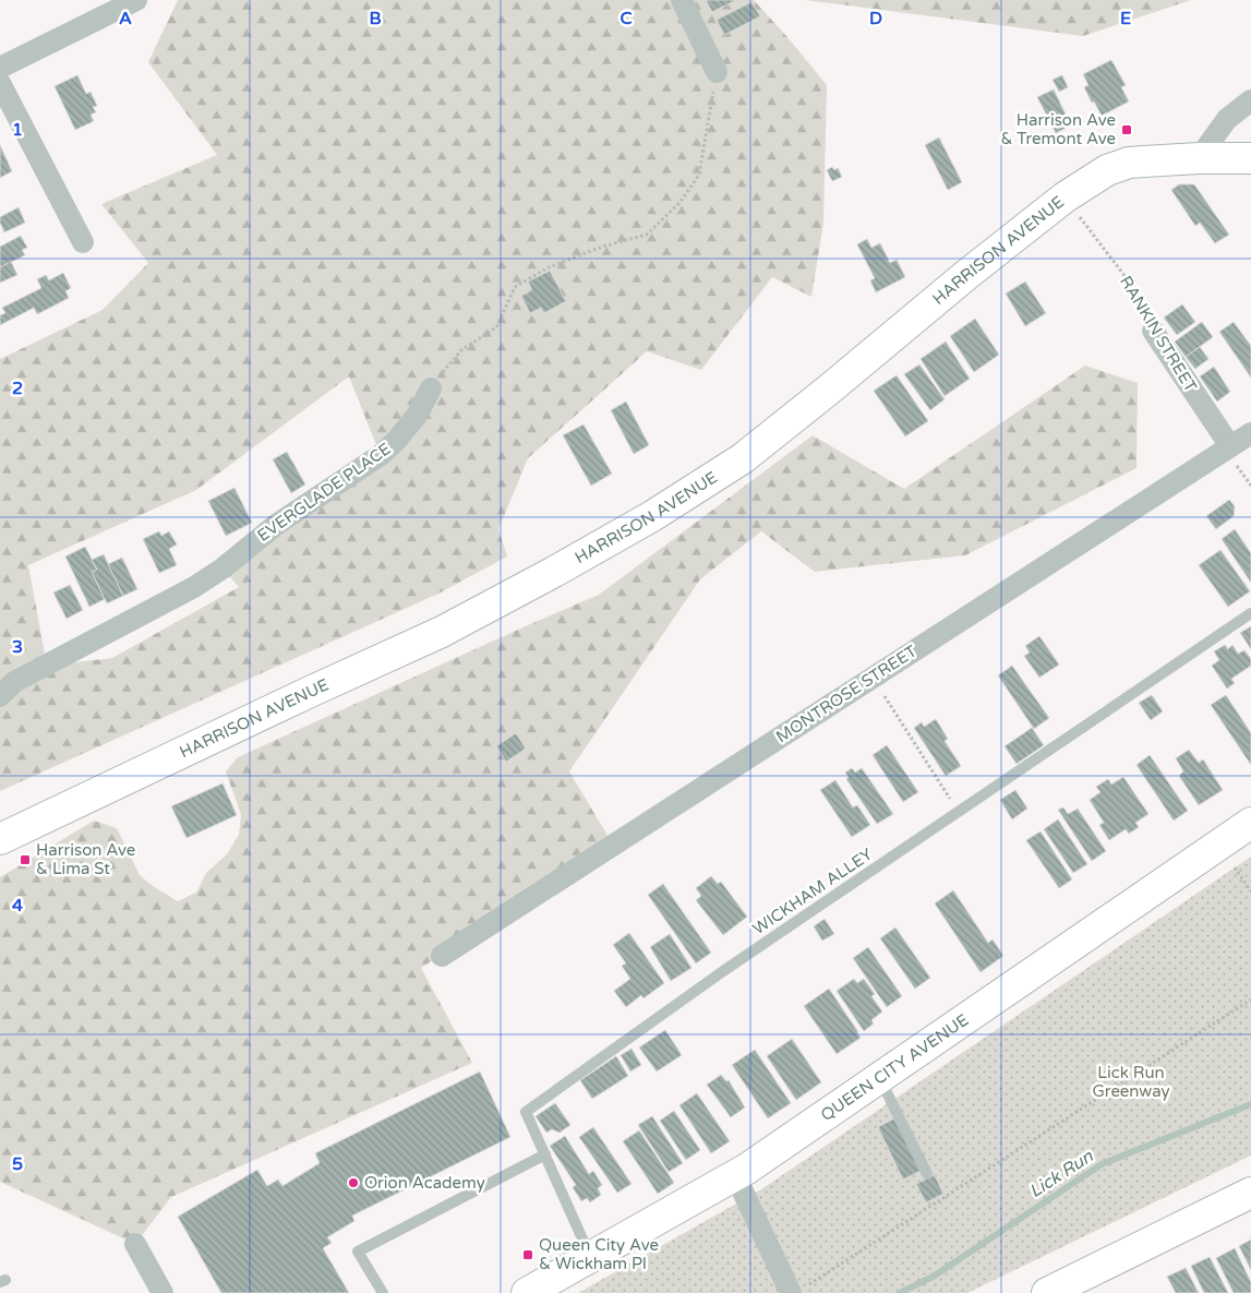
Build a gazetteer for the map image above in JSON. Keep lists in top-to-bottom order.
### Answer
{
  "streets": {
    "main road": ["HARRISON AVENUE", "QUEEN CITY AVENUE"],
    "street": ["RANKIN STREET", "EVERGLADE PLACE", "MONTROSE STREET"],
    "lane": ["WICKHAM ALLEY"]
  },
  "crossings": [
    ["HARRISON AVENUE", "RANKIN STREET"],
    ["RANKIN STREET", "MONTROSE STREET"],
    ["WICKHAM ALLEY", "QUEEN CITY AVENUE"]
  ],
  "water": ["Lick Run"],
  "parks": ["Lick Run Greenway"],
  "places": {
    "transit": ["Harrison Ave & Tremont Ave", "Harrison Ave & Lima St", "Queen City Ave & Wickham Pl"],
    "other": ["Orion Academy"]
  },
  "grid": {
    "columns": [
      "A",
      "B",
      "C",
      "D",
      "E"
    ],
    "rows": [
      "1",
      "2",
      "3",
      "4",
      "5"
    ]
  }
}
